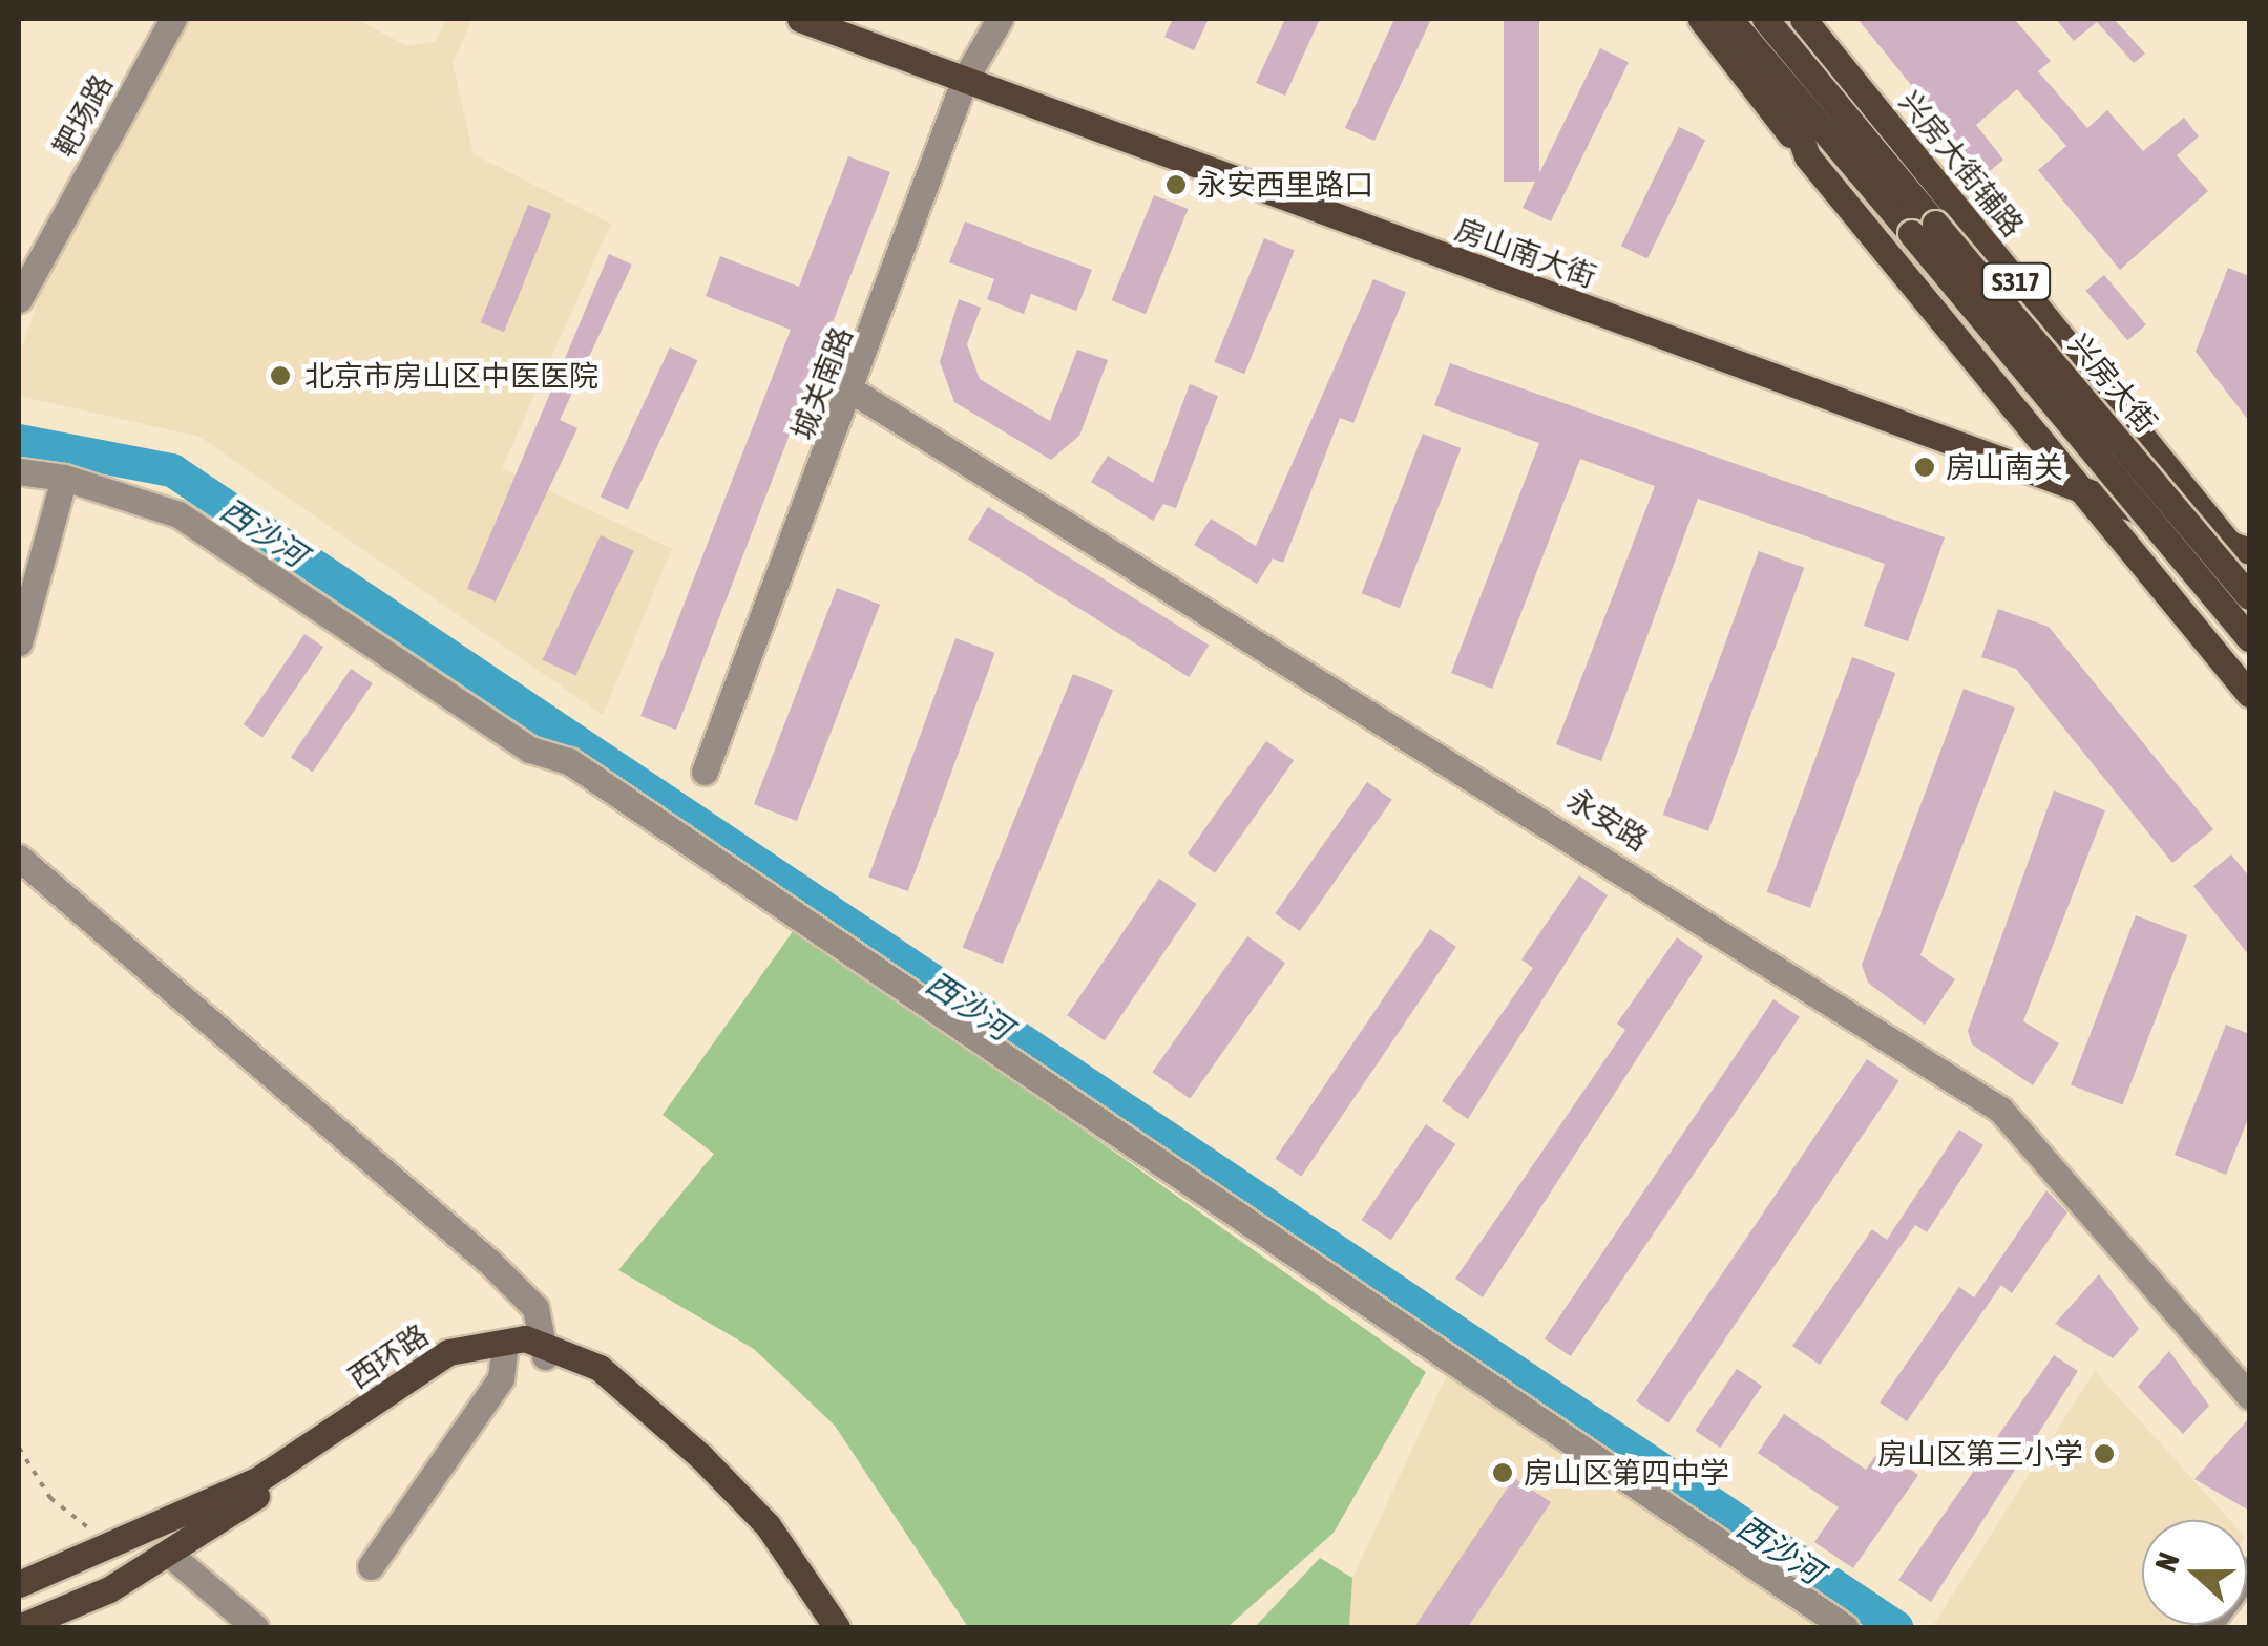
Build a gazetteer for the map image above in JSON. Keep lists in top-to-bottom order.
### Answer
{
  "streets": {
    "main road": [
      "兴房大街辅路",
      "房山南大街",
      "S317",
      "兴房大街",
      "西环路"
    ],
    "street": ["靶场路", "城关南路", "永安路"]
  },
  "crossings": [
    ["兴房大街辅路", "房山南大街"],
    ["兴房大街辅路", "S317"],
    ["房山南大街", "S317"],
    ["房山南大街", "城关南路"],
    ["房山南大街", "兴房大街"],
    ["城关南路", "永安路"]
  ],
  "water": ["西沙河"],
  "places": [
    "永安西里路口",
    "北京市房山区中医医院",
    "房山南关",
    "房山区第三小学",
    "房山区第四中学"
  ],
  "north": "left"
}
